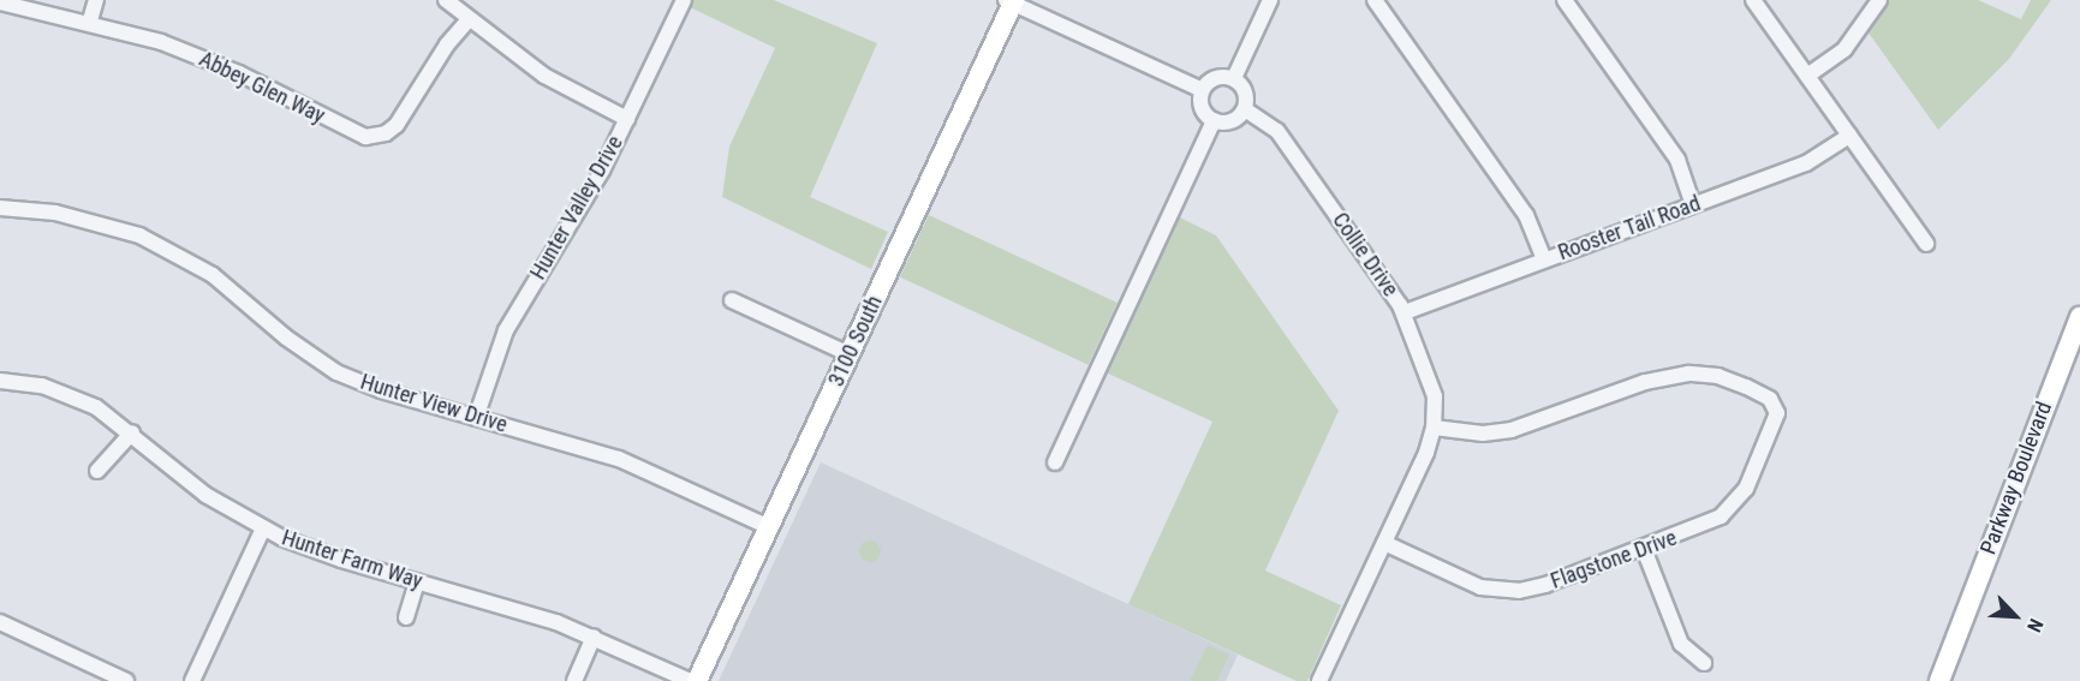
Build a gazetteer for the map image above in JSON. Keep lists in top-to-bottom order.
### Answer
{
  "streets": {
    "main road": ["3100 South", "Parkway Boulevard"],
    "street": [
      "Abbey Glen Way",
      "Hunter Valley Drive",
      "Rooster Tail Road",
      "Collie Drive",
      "Hunter View Drive",
      "Hunter Farm Way",
      "Flagstone Drive"
    ]
  },
  "crossings": [
    ["Hunter Valley Drive", "Hunter View Drive"],
    ["Rooster Tail Road", "Collie Drive"],
    ["Collie Drive", "Flagstone Drive"],
    ["3100 South", "Hunter View Drive"]
  ],
  "north": "bottom right"
}
